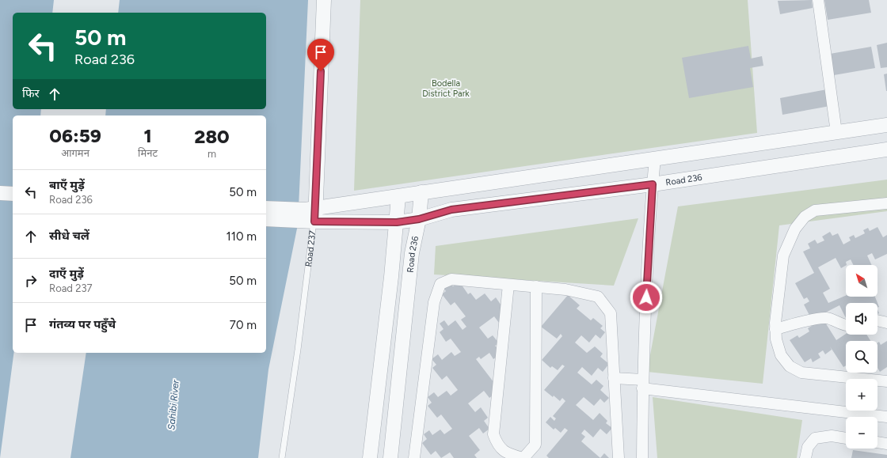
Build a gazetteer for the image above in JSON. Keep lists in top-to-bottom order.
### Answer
{
  "streets": {
    "street": ["Road 236", "Road 237"]
  },
  "water": ["Sahibi River"],
  "parks": ["Bodella District Park"],
  "north": "top left",
  "page": {
    "turn": ["50 m", "Road 236"],
    "then": "फिर",
    "eta": [
      "06:59",
      "आगमन",
      "1",
      "मिनट",
      "280",
      "m"
    ],
    "list": [
      {
        "name": "बाएँ मुड़ें",
        "note": "Road 236",
        "value": "50 m"
      },
      {
        "name": "सीधे चलें",
        "value": "110 m"
      },
      {
        "name": "दाएँ मुड़ें",
        "note": "Road 237",
        "value": "50 m"
      },
      {
        "name": "गंतव्य पर पहुँचे",
        "value": "70 m"
      }
    ],
    "map_buttons": ["+", "−"]
  }
}
